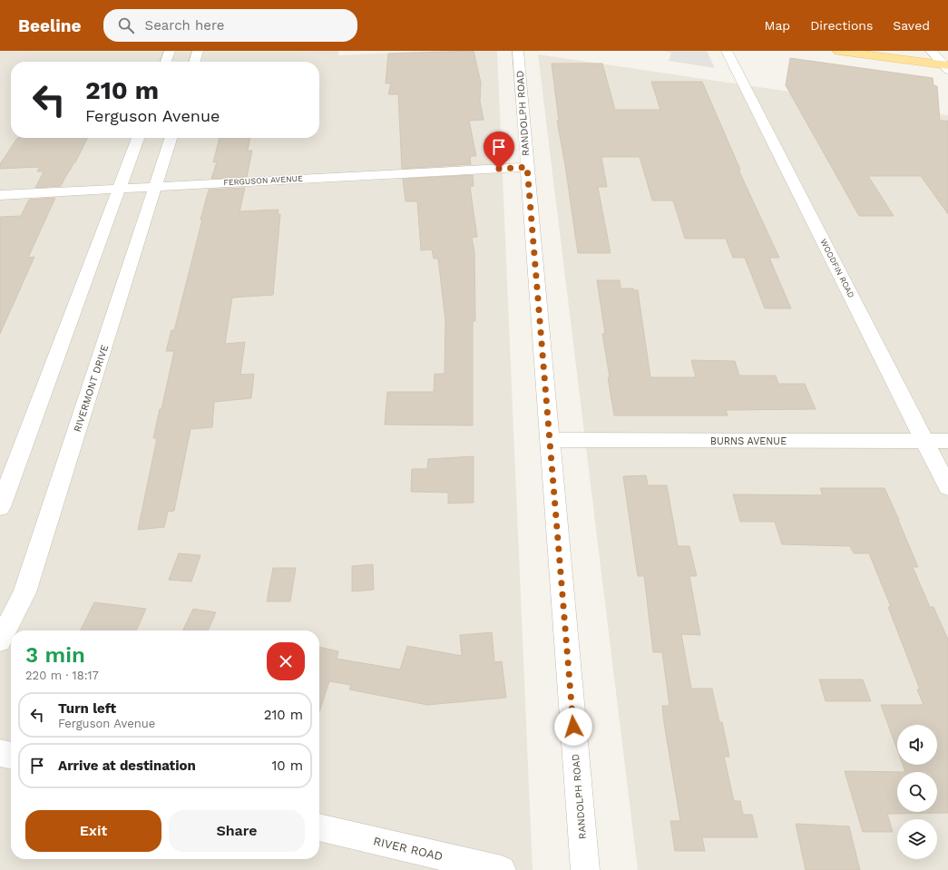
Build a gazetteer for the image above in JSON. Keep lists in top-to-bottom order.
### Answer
{
  "streets": {
    "street": [
      "RANDOLPH ROAD",
      "FERGUSON AVENUE",
      "WOODFIN ROAD",
      "RIVERMONT DRIVE",
      "BURNS AVENUE",
      "RIVER ROAD"
    ]
  },
  "crossings": [
    ["RANDOLPH ROAD", "FERGUSON AVENUE"],
    ["RANDOLPH ROAD", "BURNS AVENUE"],
    ["FERGUSON AVENUE", "RIVERMONT DRIVE"],
    ["WOODFIN ROAD", "BURNS AVENUE"]
  ],
  "page": {
    "header": "Beeline",
    "search": "Search here",
    "nav": ["Map", "Directions", "Saved"],
    "turn": ["210 m", "Ferguson Avenue"],
    "heading": ["3 min", "220 m · 18:17"],
    "list": [
      {
        "name": "Turn left",
        "note": "Ferguson Avenue",
        "value": "210 m"
      },
      {
        "name": "Arrive at destination",
        "value": "10 m"
      }
    ],
    "buttons": ["Exit", "Share"]
  }
}
